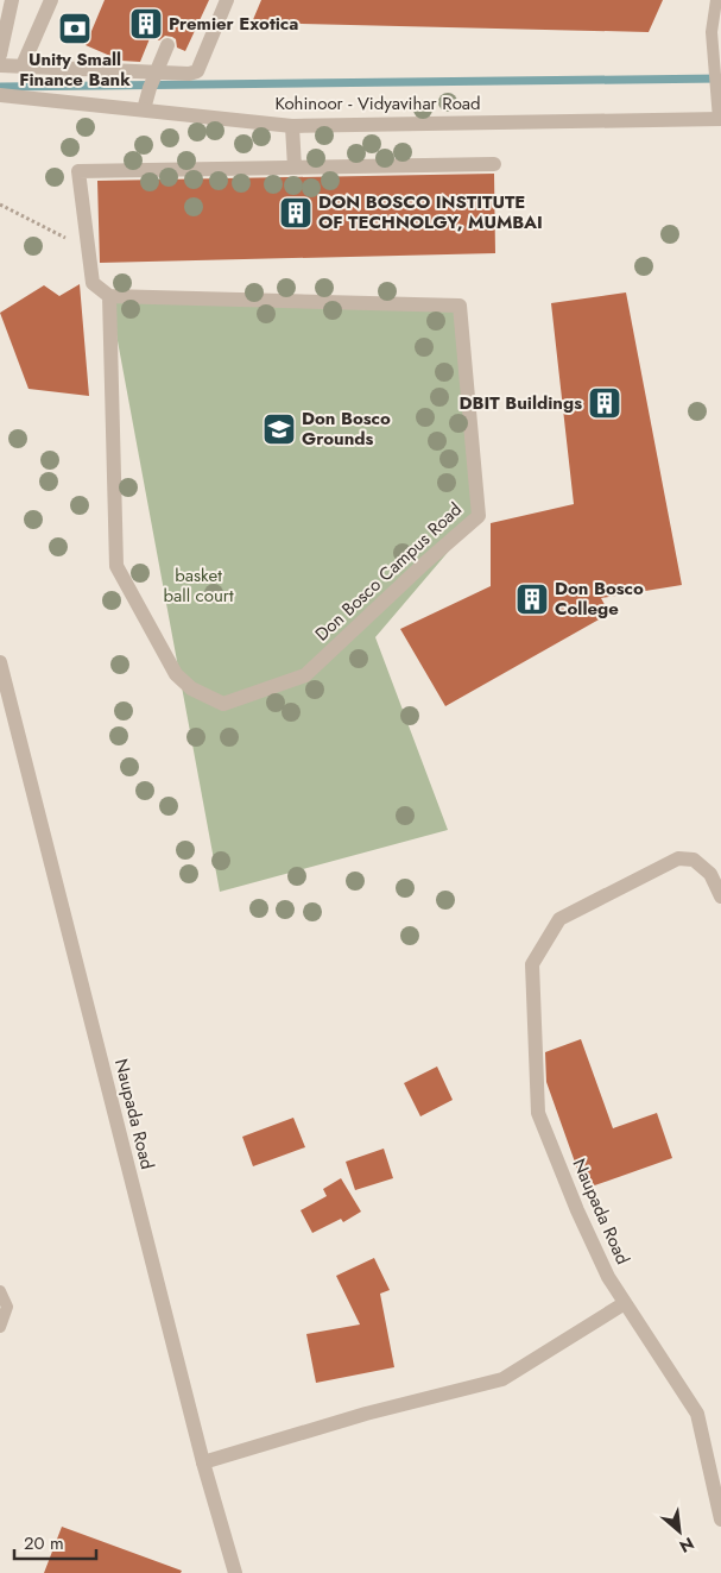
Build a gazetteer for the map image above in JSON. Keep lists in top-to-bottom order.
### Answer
{
  "streets": {
    "street": ["Kohinoor - Vidyavihar Road", "Don Bosco Campus Road", "Naupada Road"]
  },
  "parks": ["basket ball court"],
  "places": {
    "building": [
      "Premier Exotica",
      "DON BOSCO INSTITUTE OF TECHNOLGY, MUMBAI",
      "DBIT Buildings",
      "Don Bosco College"
    ],
    "bank": ["Unity Small Finance Bank"],
    "school or university": ["Don Bosco Grounds"]
  },
  "scale_bar": "20 m",
  "north": "bottom right"
}
